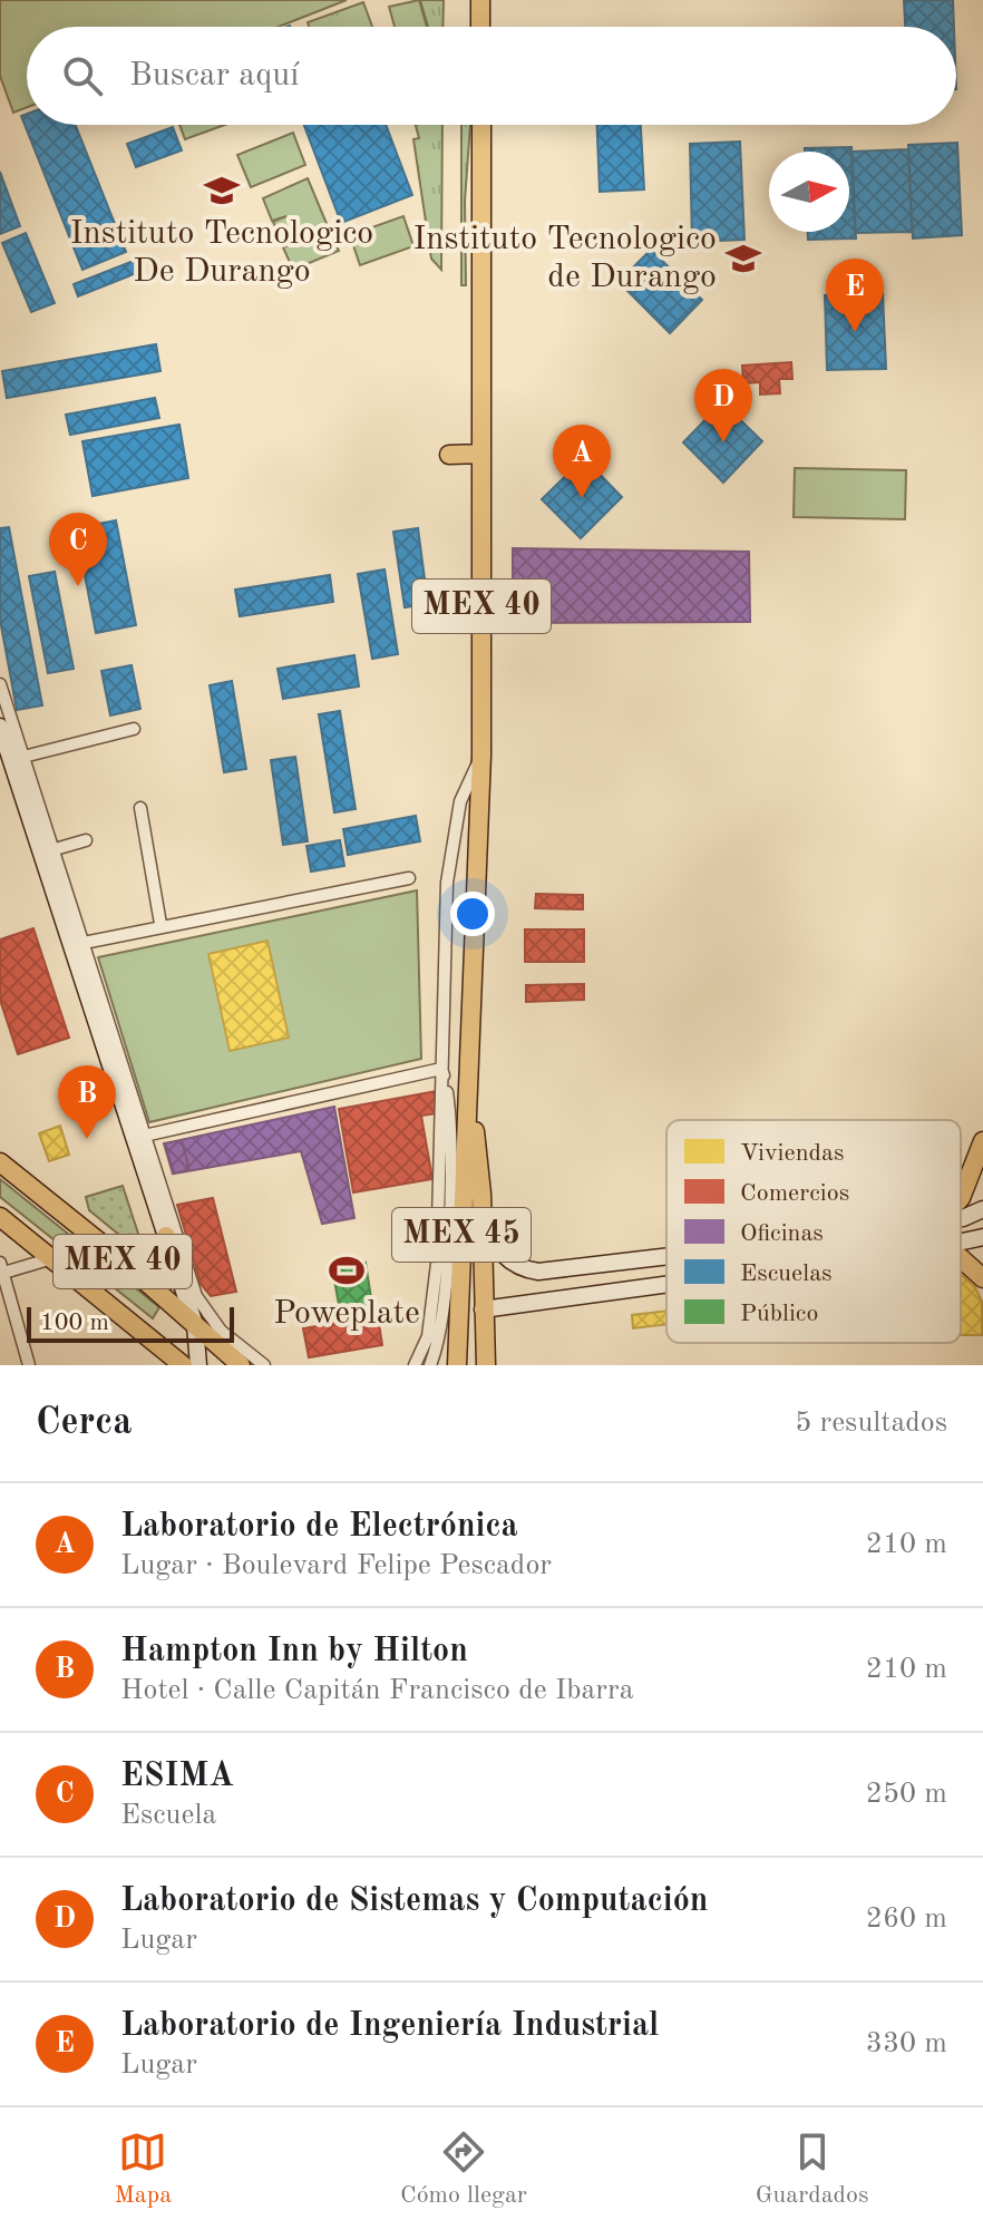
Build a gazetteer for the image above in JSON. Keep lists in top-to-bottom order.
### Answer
{
  "streets": {
    "main road": ["MEX 40", "MEX 45"]
  },
  "crossings": [
    ["MEX 40", "MEX 45"]
  ],
  "places": {
    "school or university": ["Instituto Tecnologico De Durango", "Instituto Tecnologico de Durango"],
    "sports": ["Poweplate"]
  },
  "legend": [
    "Viviendas",
    "Comercios",
    "Oficinas",
    "Escuelas",
    "Público"
  ],
  "scale_bar": "100 m",
  "north": "right",
  "page": {
    "search": "Buscar aquí",
    "pins": [
      "E",
      "D",
      "A",
      "C",
      "B"
    ],
    "scale": "100 m",
    "heading": ["Cerca", "5 resultados"],
    "list": [
      {
        "mark": "A",
        "name": "Laboratorio de Electrónica",
        "note": "Lugar · Boulevard Felipe Pescador",
        "value": "210 m"
      },
      {
        "mark": "B",
        "name": "Hampton Inn by Hilton",
        "note": "Hotel · Calle Capitán Francisco de Ibarra",
        "value": "210 m"
      },
      {
        "mark": "C",
        "name": "ESIMA",
        "note": "Escuela",
        "value": "250 m"
      },
      {
        "mark": "D",
        "name": "Laboratorio de Sistemas y Computación",
        "note": "Lugar",
        "value": "260 m"
      },
      {
        "mark": "E",
        "name": "Laboratorio de Ingeniería Industrial",
        "note": "Lugar",
        "value": "330 m"
      }
    ],
    "nav": ["Mapa", "Cómo llegar", "Guardados"]
  }
}
